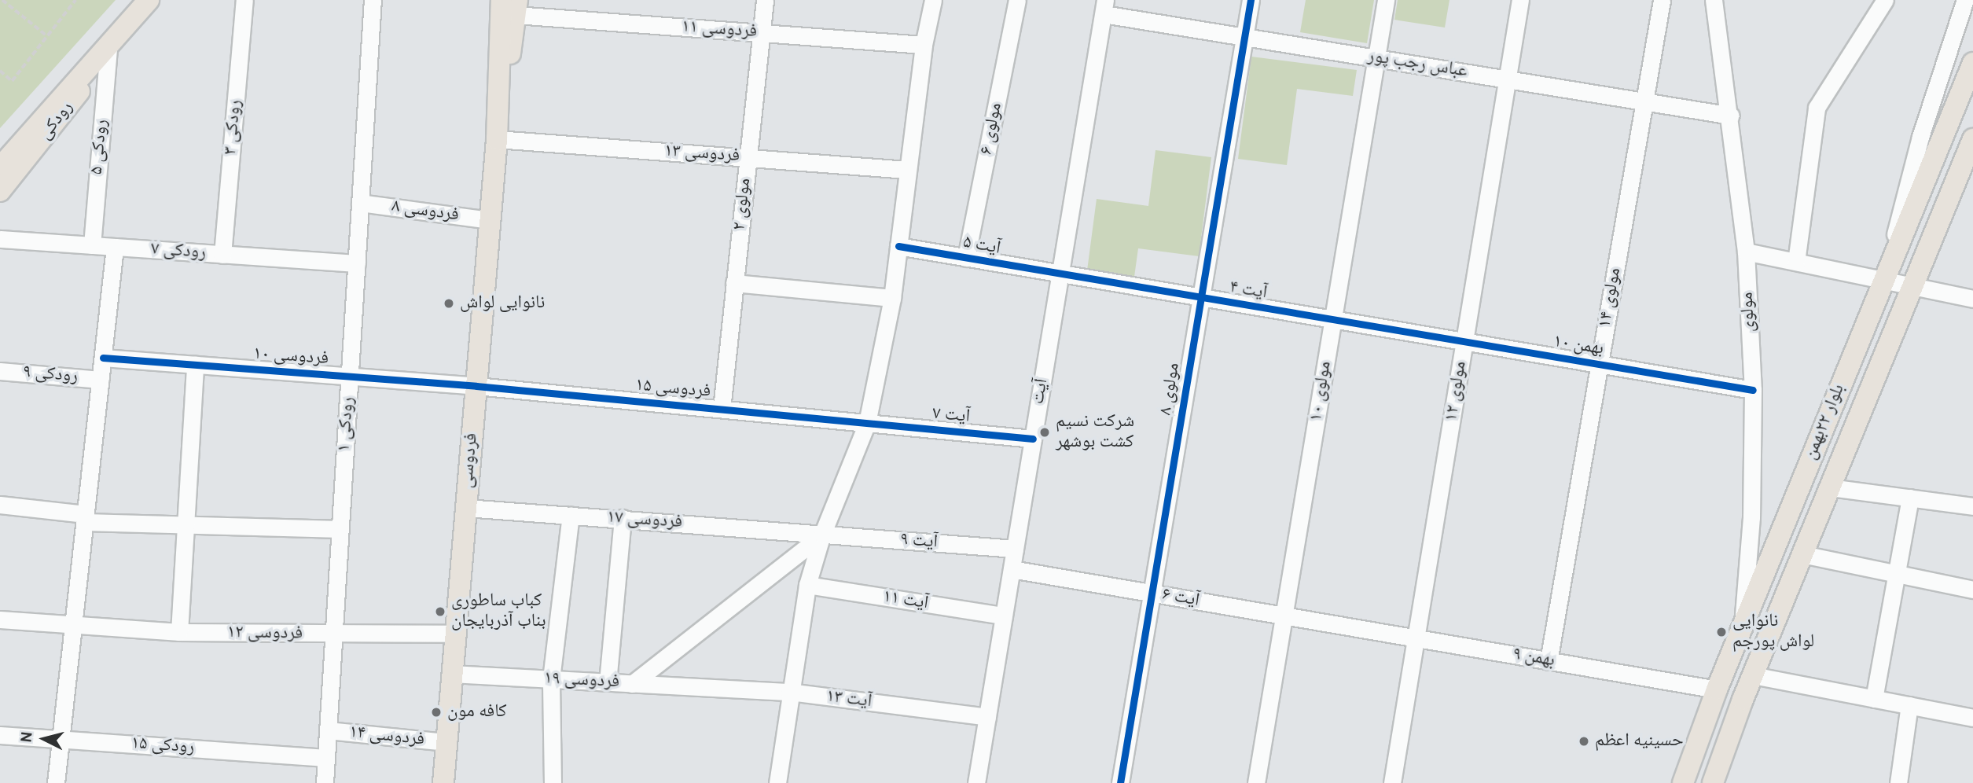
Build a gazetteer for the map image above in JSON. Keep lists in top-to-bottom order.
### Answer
{
  "streets": {
    "main road": ["رودکی", "بلوار ۲۲بهمن", "فردوسی"],
    "street": [
      "فردوسی ۱۱",
      "عباس رجب پور",
      "رودکی ۳",
      "مولوی ۶",
      "رودکی ۵",
      "فردوسی ۱۳",
      "مولوی ۲",
      "فردوسی ۸",
      "آیت ۵",
      "رودکی ۷",
      "آیت ۴",
      "مولوی ۱۴",
      "مولوی",
      "بهمن ۱۰",
      "فردوسی ۱۰",
      "رودکی ۹",
      "فردوسی ۱۵",
      "مولوی ۸",
      "آیت",
      "مولوی ۱۰",
      "مولوی ۱۲",
      "آیت ۷",
      "رودکی ۱",
      "فردوسی ۱۷",
      "آیت ۹",
      "آیت ۶",
      "آیت ۱۱",
      "فردوسی ۱۲",
      "بهمن ۹",
      "فردوسی ۱۹",
      "آیت ۱۳",
      "فردوسی ۱۴",
      "رودکی ۱۵"
    ]
  },
  "crossings": [
    ["فردوسی ۱۱", "مولوی ۲"],
    ["فردوسی ۱۱", "فردوسی"],
    ["عباس رجب پور", "مولوی ۱۴"],
    ["عباس رجب پور", "مولوی"],
    ["عباس رجب پور", "مولوی ۸"],
    ["عباس رجب پور", "آیت"],
    ["عباس رجب پور", "مولوی ۱۰"],
    ["عباس رجب پور", "مولوی ۱۲"],
    ["رودکی", "رودکی ۵"],
    ["رودکی ۳", "رودکی ۷"],
    ["مولوی ۶", "آیت ۵"],
    ["رودکی ۵", "رودکی ۷"],
    ["فردوسی ۱۳", "مولوی ۲"],
    ["فردوسی ۱۳", "فردوسی"],
    ["مولوی ۲", "فردوسی ۱۵"],
    ["فردوسی ۸", "رودکی ۱"],
    ["فردوسی ۸", "فردوسی"],
    ["آیت ۵", "آیت ۴"],
    ["آیت ۵", "آیت"],
    ["رودکی ۷", "رودکی ۱"],
    ["آیت ۴", "بهمن ۱۰"],
    ["آیت ۴", "مولوی ۸"],
    ["آیت ۴", "آیت"],
    ["آیت ۴", "مولوی ۱۰"],
    ["مولوی ۱۴", "بهمن ۱۰"],
    ["مولوی ۱۴", "بهمن ۹"],
    ["مولوی", "بهمن ۱۰"],
    ["مولوی", "بلوار ۲۲بهمن"],
    ["بهمن ۱۰", "مولوی ۱۲"],
    ["فردوسی ۱۰", "فردوسی ۱۵"],
    ["فردوسی ۱۰", "رودکی ۱"],
    ["فردوسی ۱۰", "فردوسی"],
    ["فردوسی ۱۵", "آیت ۷"],
    ["فردوسی ۱۵", "فردوسی"],
    ["مولوی ۸", "آیت ۶"],
    ["آیت", "آیت ۷"],
    ["آیت", "آیت ۹"],
    ["آیت", "آیت ۶"],
    ["آیت", "آیت ۱۱"],
    ["آیت", "آیت ۱۳"],
    ["مولوی ۱۰", "آیت ۶"],
    ["مولوی ۱۲", "بهمن ۹"],
    ["بلوار ۲۲بهمن", "بهمن ۹"],
    ["رودکی ۱", "فردوسی ۱۲"],
    ["رودکی ۱", "فردوسی ۱۴"],
    ["رودکی ۱", "رودکی ۱۵"],
    ["فردوسی", "فردوسی ۱۷"],
    ["فردوسی", "فردوسی ۱۲"],
    ["فردوسی", "فردوسی ۱۹"],
    ["فردوسی", "فردوسی ۱۴"],
    ["فردوسی ۱۷", "آیت ۹"],
    ["آیت ۶", "بهمن ۹"],
    ["فردوسی ۱۹", "آیت ۱۳"]
  ],
  "places": [
    "نانوایی لواش",
    "شرکت نسیم کشت بوشهر",
    "کباب ساطوری بناب آذربایجان",
    "نانوایی لواش پورجم",
    "کافه مون",
    "حسینیه اعظم"
  ],
  "north": "left"
}
